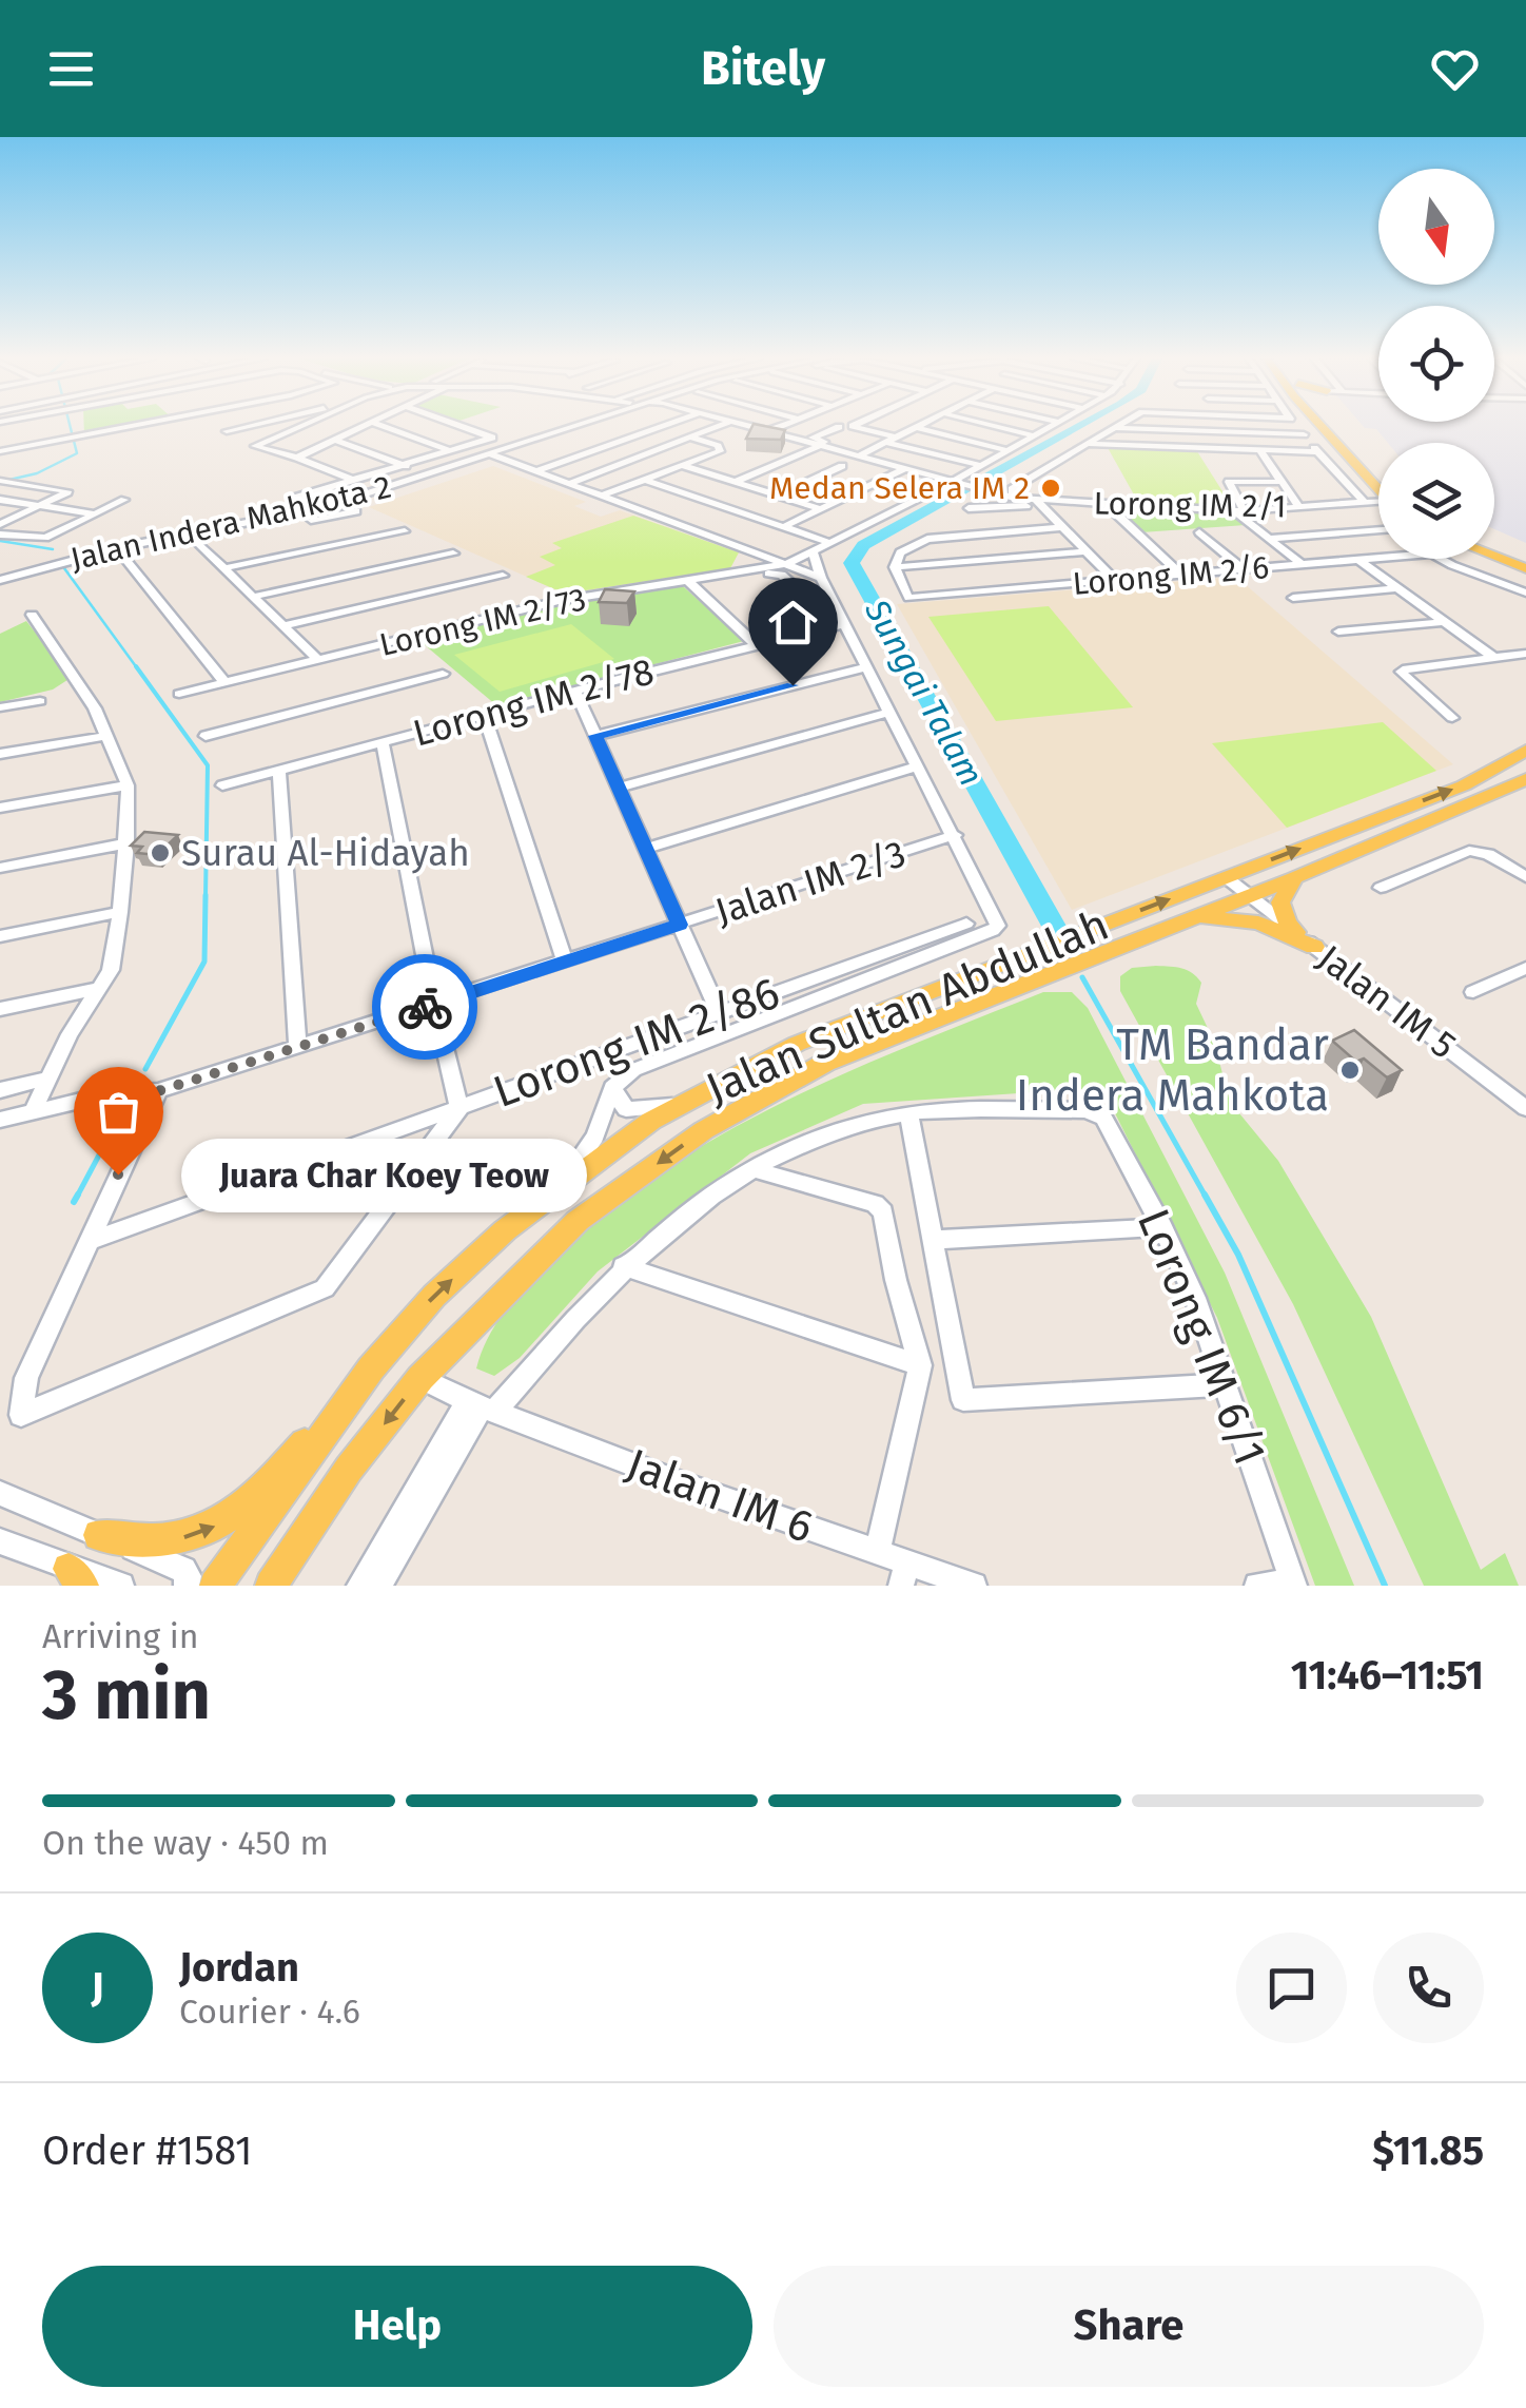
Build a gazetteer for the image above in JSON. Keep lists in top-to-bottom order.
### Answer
{
  "streets": {
    "main road": ["Jalan Sultan Abdullah"],
    "street": [
      "Lorong IM 2/1",
      "Jalan Indera Mahkota 2",
      "Lorong IM 2/6",
      "Lorong IM 2/73",
      "Lorong IM 2/78",
      "Jalan IM 2/3",
      "Jalan IM 5",
      "Lorong IM 2/86",
      "Lorong IM 6/1",
      "Jalan IM 6"
    ]
  },
  "crossings": [
    ["Lorong IM 2/1", "Lorong IM 2/73"],
    ["Jalan IM 5", "Jalan Sultan Abdullah"],
    ["Jalan Sultan Abdullah", "Jalan IM 6"],
    ["Lorong IM 6/1", "Jalan IM 6"]
  ],
  "water": ["Sungai Talam"],
  "places": [
    "Medan Selera IM 2",
    "Surau Al-Hidayah",
    "TM Bandar Indera Mahkota",
    "Juara Char Koey Teow"
  ],
  "north": "bottom",
  "page": {
    "header": "Bitely",
    "bubble": "Juara Char Koey Teow",
    "heading": ["3 min", "Arriving in", "11:46–11:51"],
    "panel": [
      "Jordan",
      "Courier · 4.6",
      "Order #1581",
      "$11.85"
    ],
    "bar": "On the way · 450 m",
    "round": "J",
    "buttons": ["Help", "Share"]
  }
}
